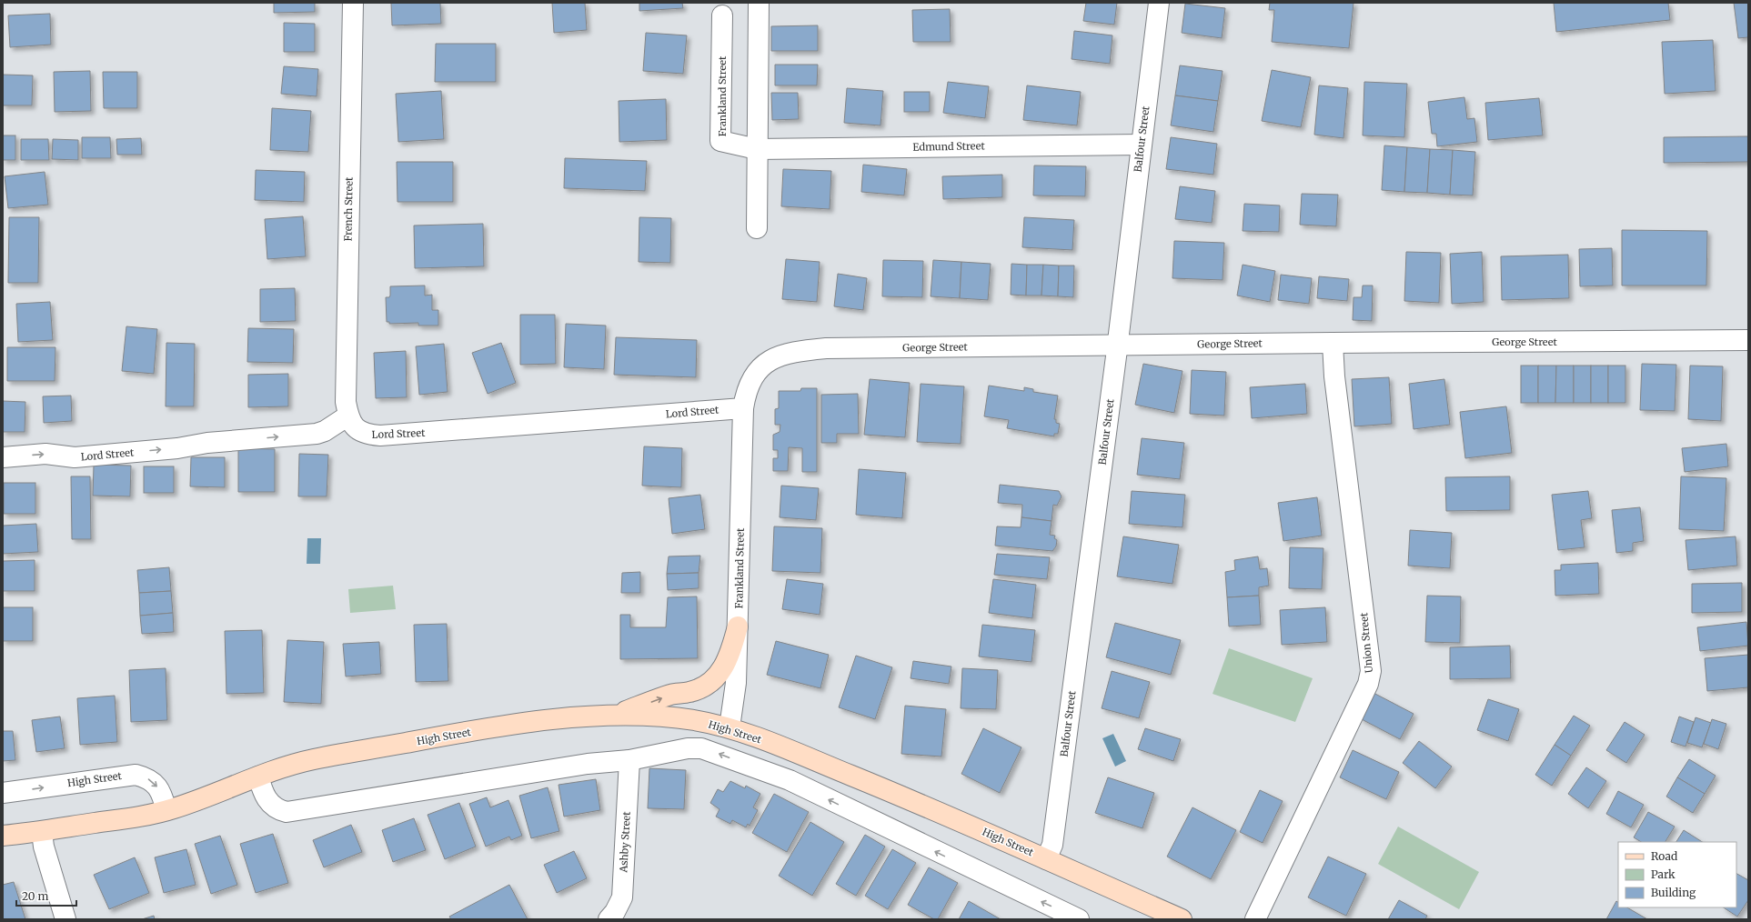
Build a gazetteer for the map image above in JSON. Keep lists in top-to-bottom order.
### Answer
{
  "streets": {
    "main road": ["High Street"],
    "street": [
      "Frankland Street",
      "Balfour Street",
      "Edmund Street",
      "French Street",
      "George Street",
      "Lord Street",
      "Union Street",
      "Ashby Street"
    ]
  },
  "crossings": [
    ["Frankland Street", "Edmund Street"],
    ["Frankland Street", "George Street"],
    ["Frankland Street", "Lord Street"],
    ["Frankland Street", "High Street"],
    ["Balfour Street", "Edmund Street"],
    ["Balfour Street", "George Street"],
    ["Balfour Street", "High Street"],
    ["French Street", "Lord Street"],
    ["George Street", "Lord Street"],
    ["George Street", "Union Street"]
  ],
  "one_way": ["Lord Street"],
  "legend": ["Road", "Park", "Building"],
  "scale_bar": "20 m"
}
